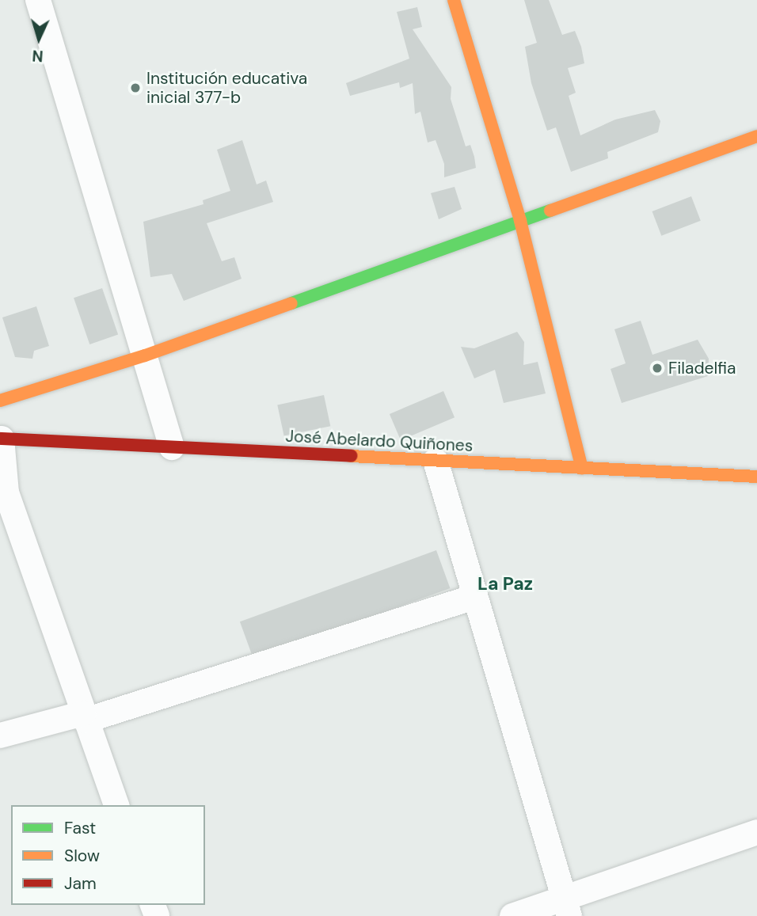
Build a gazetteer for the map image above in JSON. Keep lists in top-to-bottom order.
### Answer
{
  "streets": {
    "street": ["José Abelardo Quiñones"]
  },
  "districts": ["La Paz"],
  "places": ["Institución educativa inicial 377-b", "Filadelfia"],
  "legend": ["Fast", "Slow", "Jam"],
  "north": "bottom"
}
